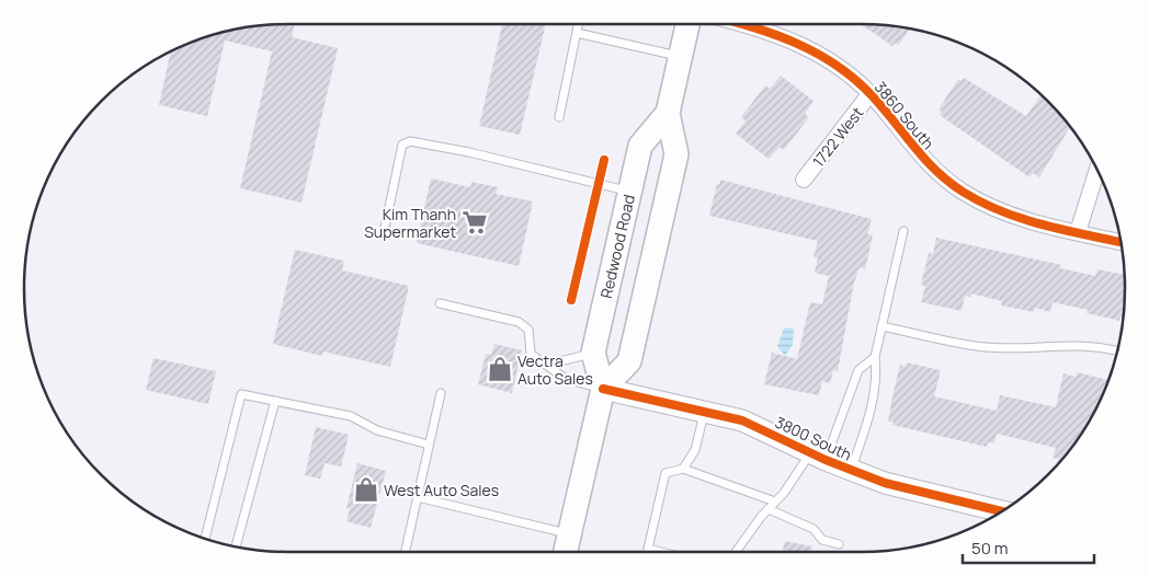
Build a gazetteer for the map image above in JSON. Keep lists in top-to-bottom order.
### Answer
{
  "streets": {
    "main road": ["Redwood Road"],
    "street": ["3860 South", "1722 West", "3800 South"]
  },
  "crossings": [
    ["3860 South", "1722 West"],
    ["Redwood Road", "3800 South"]
  ],
  "places": {
    "supermarket": ["Kim Thanh Supermarket"],
    "shop": ["Vectra Auto Sales", "West Auto Sales"]
  },
  "scale_bar": "50 m"
}
